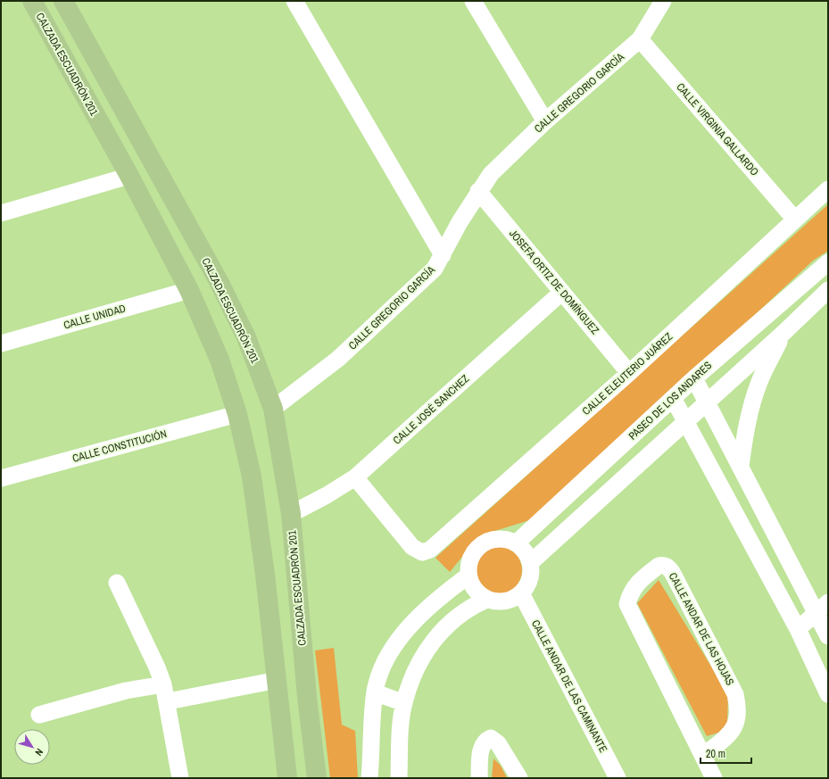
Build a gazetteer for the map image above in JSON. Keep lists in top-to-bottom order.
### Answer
{
  "streets": {
    "main road": ["CALZADA ESCUADRÓN 201"],
    "street": [
      "CALLE GREGORIO GARCÍA",
      "CALLE VIRGINIA GALLARDO",
      "JOSEFA ORTIZ DE DOMÍNGUEZ",
      "CALLE UNIDAD",
      "CALLE ELEUTERIO JUÁREZ",
      "PASEO DE LOS ANDARES",
      "CALLE JOSÉ SANCHEZ",
      "CALLE CONSTITUCIÓN",
      "CALLE ANDAR DE LAS HOJAS",
      "CALLE ANDAR DE LAS CAMINANTE"
    ]
  },
  "crossings": [
    ["CALZADA ESCUADRÓN 201", "CALLE GREGORIO GARCÍA"],
    ["CALZADA ESCUADRÓN 201", "CALLE UNIDAD"],
    ["CALZADA ESCUADRÓN 201", "CALLE JOSÉ SANCHEZ"],
    ["CALZADA ESCUADRÓN 201", "CALLE CONSTITUCIÓN"],
    ["CALLE GREGORIO GARCÍA", "CALLE VIRGINIA GALLARDO"],
    ["CALLE GREGORIO GARCÍA", "JOSEFA ORTIZ DE DOMÍNGUEZ"],
    ["CALLE VIRGINIA GALLARDO", "CALLE ELEUTERIO JUÁREZ"],
    ["JOSEFA ORTIZ DE DOMÍNGUEZ", "CALLE ELEUTERIO JUÁREZ"],
    ["JOSEFA ORTIZ DE DOMÍNGUEZ", "CALLE JOSÉ SANCHEZ"],
    ["CALLE ELEUTERIO JUÁREZ", "CALLE JOSÉ SANCHEZ"],
    ["PASEO DE LOS ANDARES", "CALLE ANDAR DE LAS CAMINANTE"]
  ],
  "scale_bar": "20 m",
  "north": "bottom right"
}
